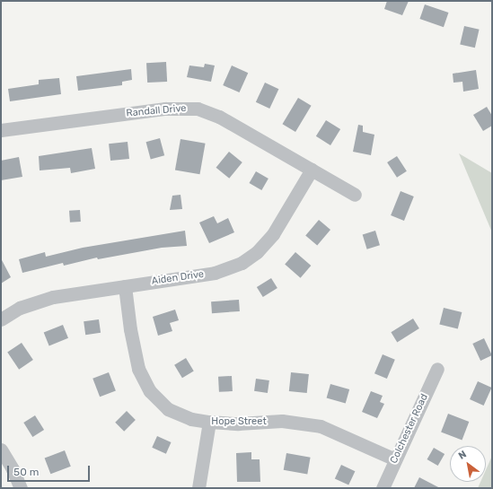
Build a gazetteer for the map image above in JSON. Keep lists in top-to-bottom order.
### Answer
{
  "streets": {
    "street": [
      "Randall Drive",
      "Aiden Drive",
      "Hope Street",
      "Colchester Road"
    ]
  },
  "crossings": [
    ["Randall Drive", "Aiden Drive"],
    ["Aiden Drive", "Hope Street"],
    ["Hope Street", "Colchester Road"]
  ],
  "scale_bar": "50 m",
  "north": "top left"
}
